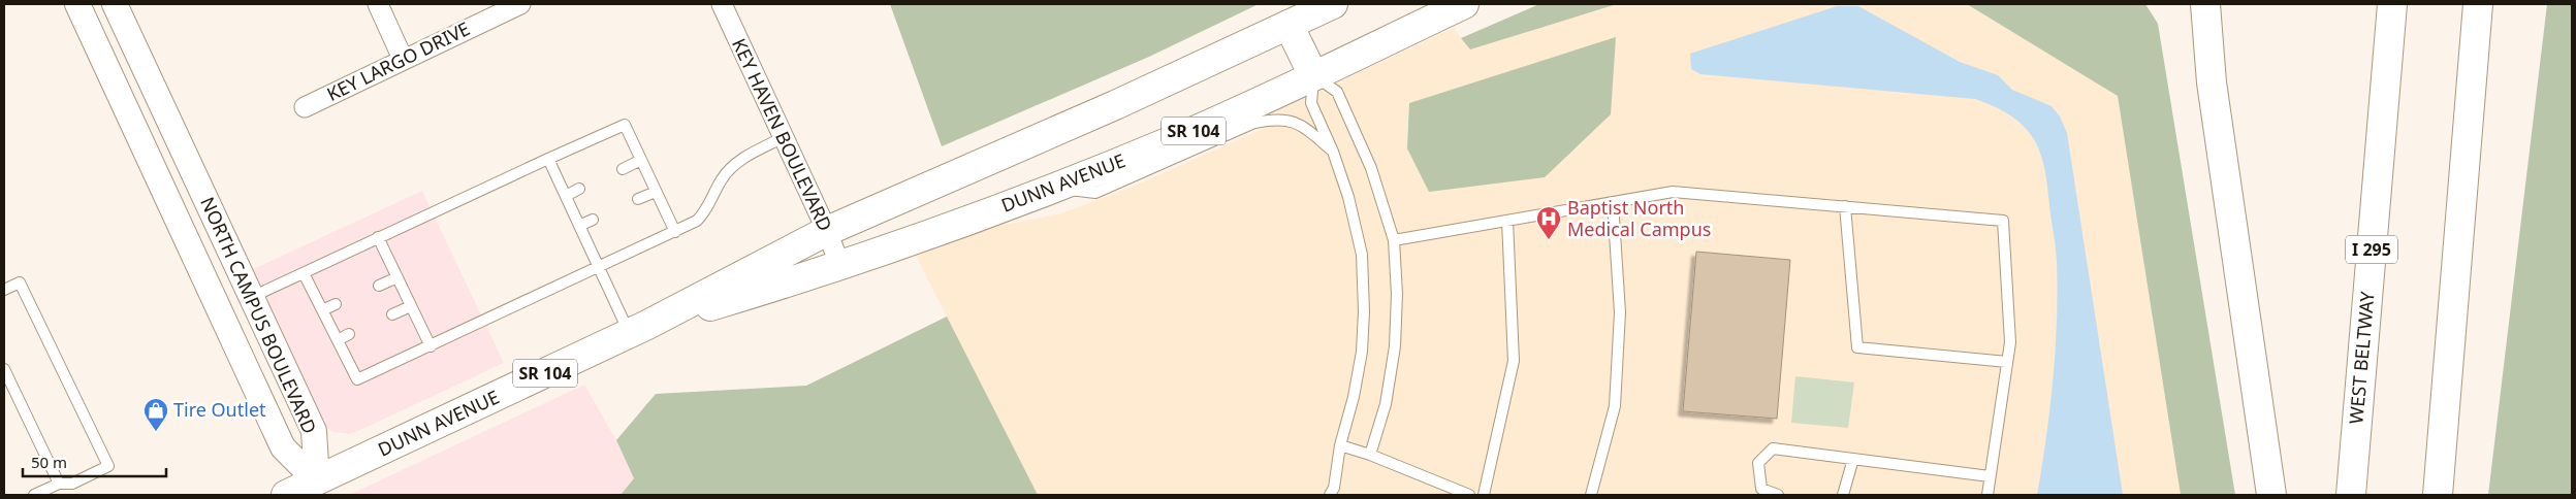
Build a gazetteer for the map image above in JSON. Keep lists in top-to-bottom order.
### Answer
{
  "streets": {
    "main road": [
      "SR 104",
      "DUNN AVENUE",
      "I 295",
      "WEST BELTWAY"
    ],
    "street": ["KEY LARGO DRIVE", "KEY HAVEN BOULEVARD", "NORTH CAMPUS BOULEVARD"]
  },
  "crossings": [
    ["KEY HAVEN BOULEVARD", "DUNN AVENUE"],
    ["DUNN AVENUE", "NORTH CAMPUS BOULEVARD"]
  ],
  "places": {
    "hospital": ["Baptist North Medical Campus"],
    "shop": ["Tire Outlet"]
  },
  "scale_bar": "50 m"
}
